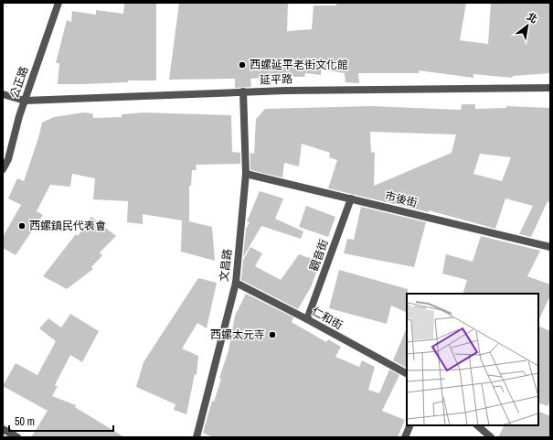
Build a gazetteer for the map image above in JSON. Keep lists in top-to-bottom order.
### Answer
{
  "streets": {
    "street": [
      "延平路",
      "公正路",
      "市後街",
      "觀音街",
      "文昌路",
      "仁和街"
    ]
  },
  "crossings": [
    ["延平路", "公正路"],
    ["延平路", "文昌路"],
    ["市後街", "觀音街"],
    ["市後街", "文昌路"],
    ["觀音街", "仁和街"],
    ["文昌路", "仁和街"]
  ],
  "places": ["西螺延平老街文化館", "西螺鎮民代表會", "西螺太元寺"],
  "scale_bar": "50 m",
  "north": "top right"
}
